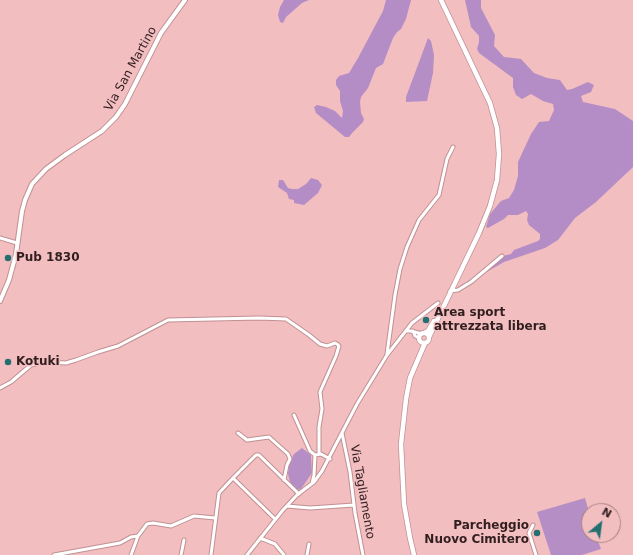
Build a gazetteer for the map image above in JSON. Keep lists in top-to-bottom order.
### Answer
{
  "streets": {
    "street": ["Via San Martino", "Via Tagliamento"]
  },
  "places": [
    "Pub 1830",
    "Area sport attrezzata libera",
    "Kotuki",
    "Parcheggio Nuovo Cimitero"
  ],
  "north": "top right"
}
